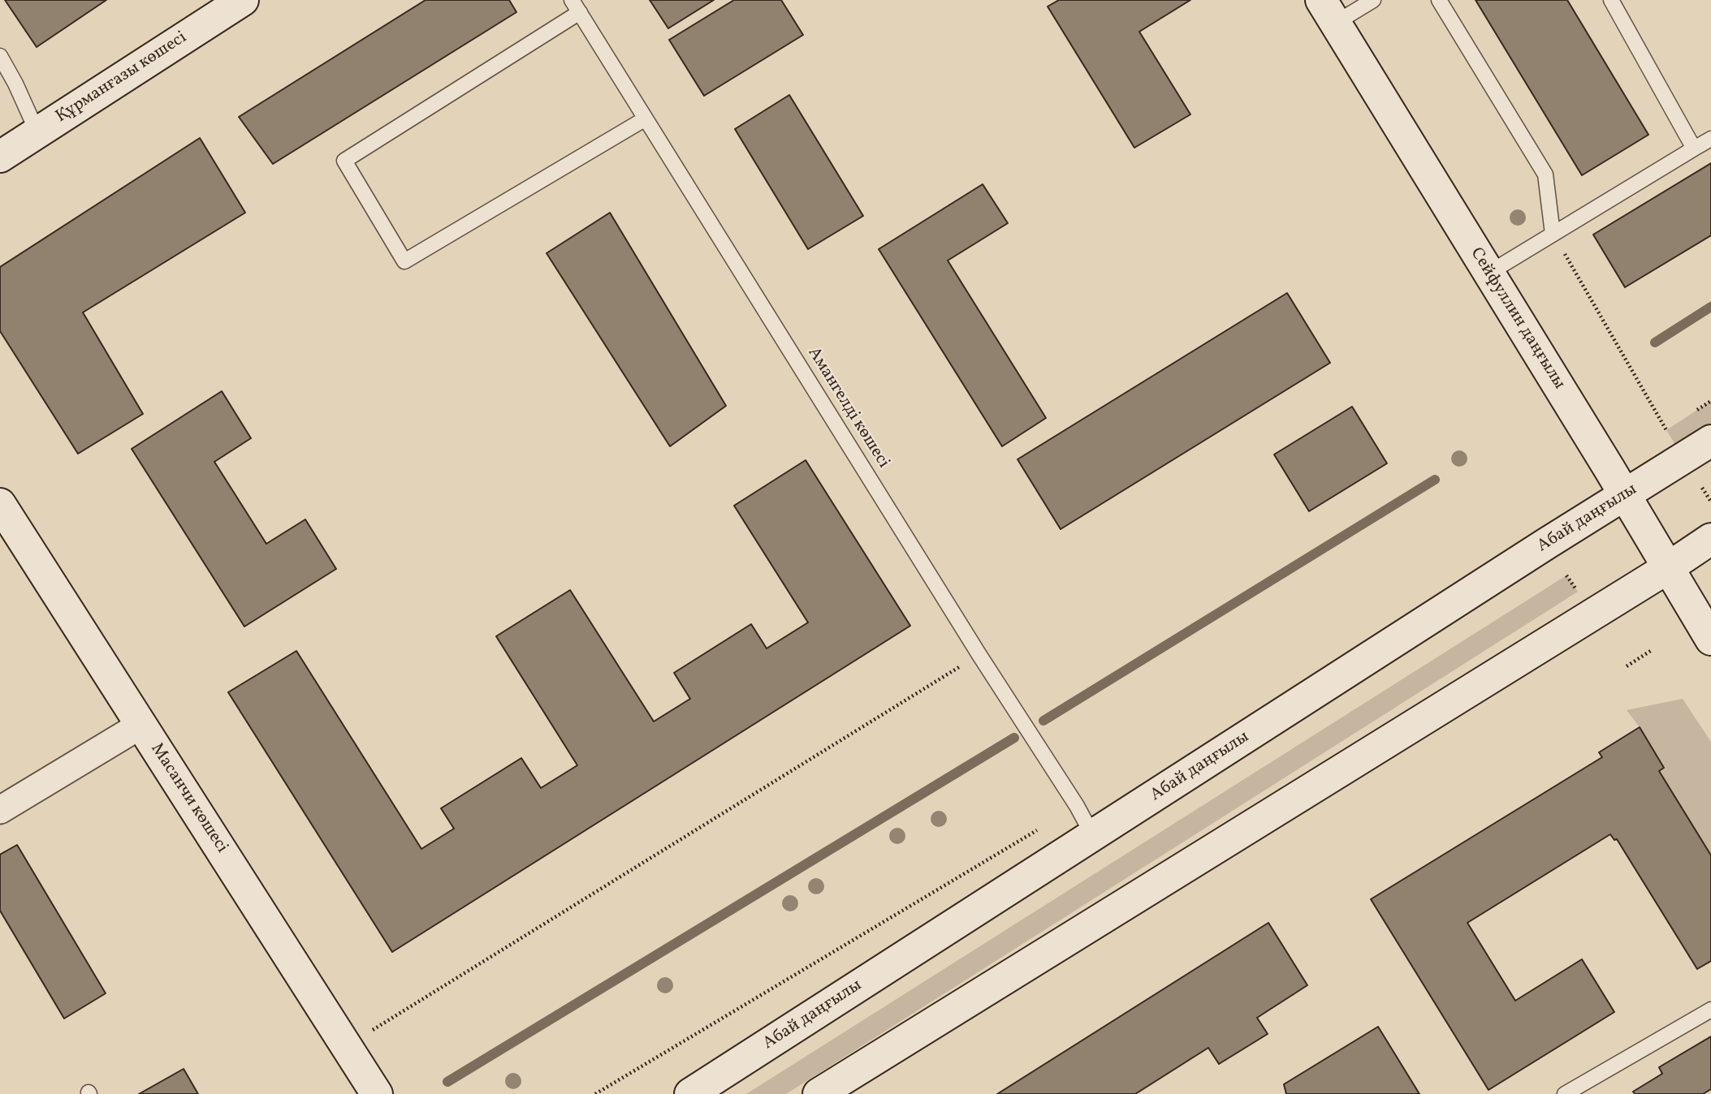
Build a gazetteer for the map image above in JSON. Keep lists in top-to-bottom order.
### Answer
{
  "streets": {
    "main road": [
      "Құрманғазы көшесі",
      "Сейфуллин даңғылы",
      "Абай даңғылы",
      "Масанчи көшесі"
    ],
    "lane": ["Амангелді көшесі"]
  },
  "crossings": [
    ["Сейфуллин даңғылы", "Абай даңғылы"],
    ["Амангелді көшесі", "Абай даңғылы"]
  ]
}
